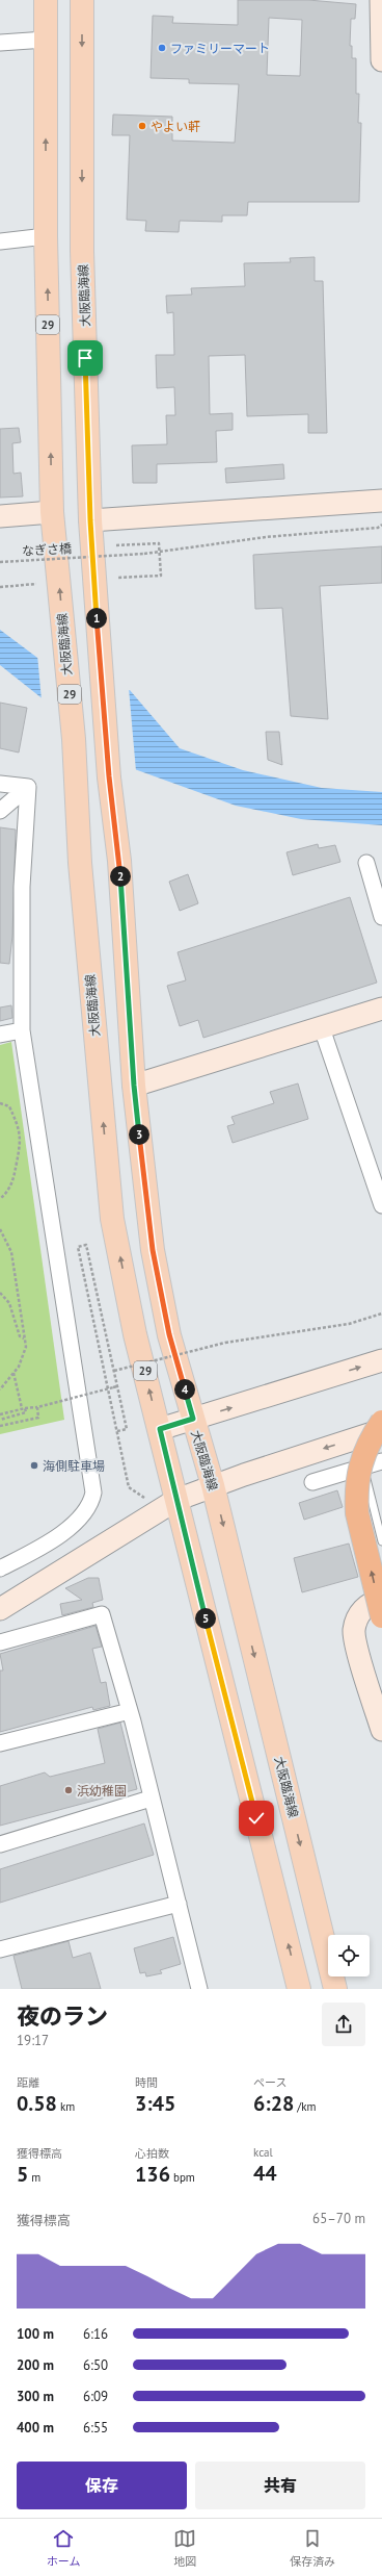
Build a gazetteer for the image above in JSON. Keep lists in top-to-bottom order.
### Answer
{
  "streets": {
    "main road": ["大阪臨海線", "29"],
    "path": ["なぎさ橋"]
  },
  "places": [
    "ファミリーマート",
    "やよい軒",
    "海側駐車場",
    "浜幼稚園"
  ],
  "page": {
    "pins": [
      "1",
      "2",
      "3",
      "4",
      "5"
    ],
    "heading": ["夜のラン", "19:17"],
    "stats": [
      ["距離", "0.58 km"],
      ["時間", "3:45"],
      ["ペース", "6:28 /km"],
      ["獲得標高", "5 m"],
      ["心拍数", "136 bpm"],
      ["kcal", "44"]
    ],
    "chart": ["獲得標高", "65–70 m"],
    "list": [
      {
        "name": "100 m",
        "note": "6:16"
      },
      {
        "name": "200 m",
        "note": "6:50"
      },
      {
        "name": "300 m",
        "note": "6:09"
      },
      {
        "name": "400 m",
        "note": "6:55"
      }
    ],
    "buttons": ["保存", "共有"],
    "tabs": ["ホーム", "地図", "保存済み"]
  }
}
